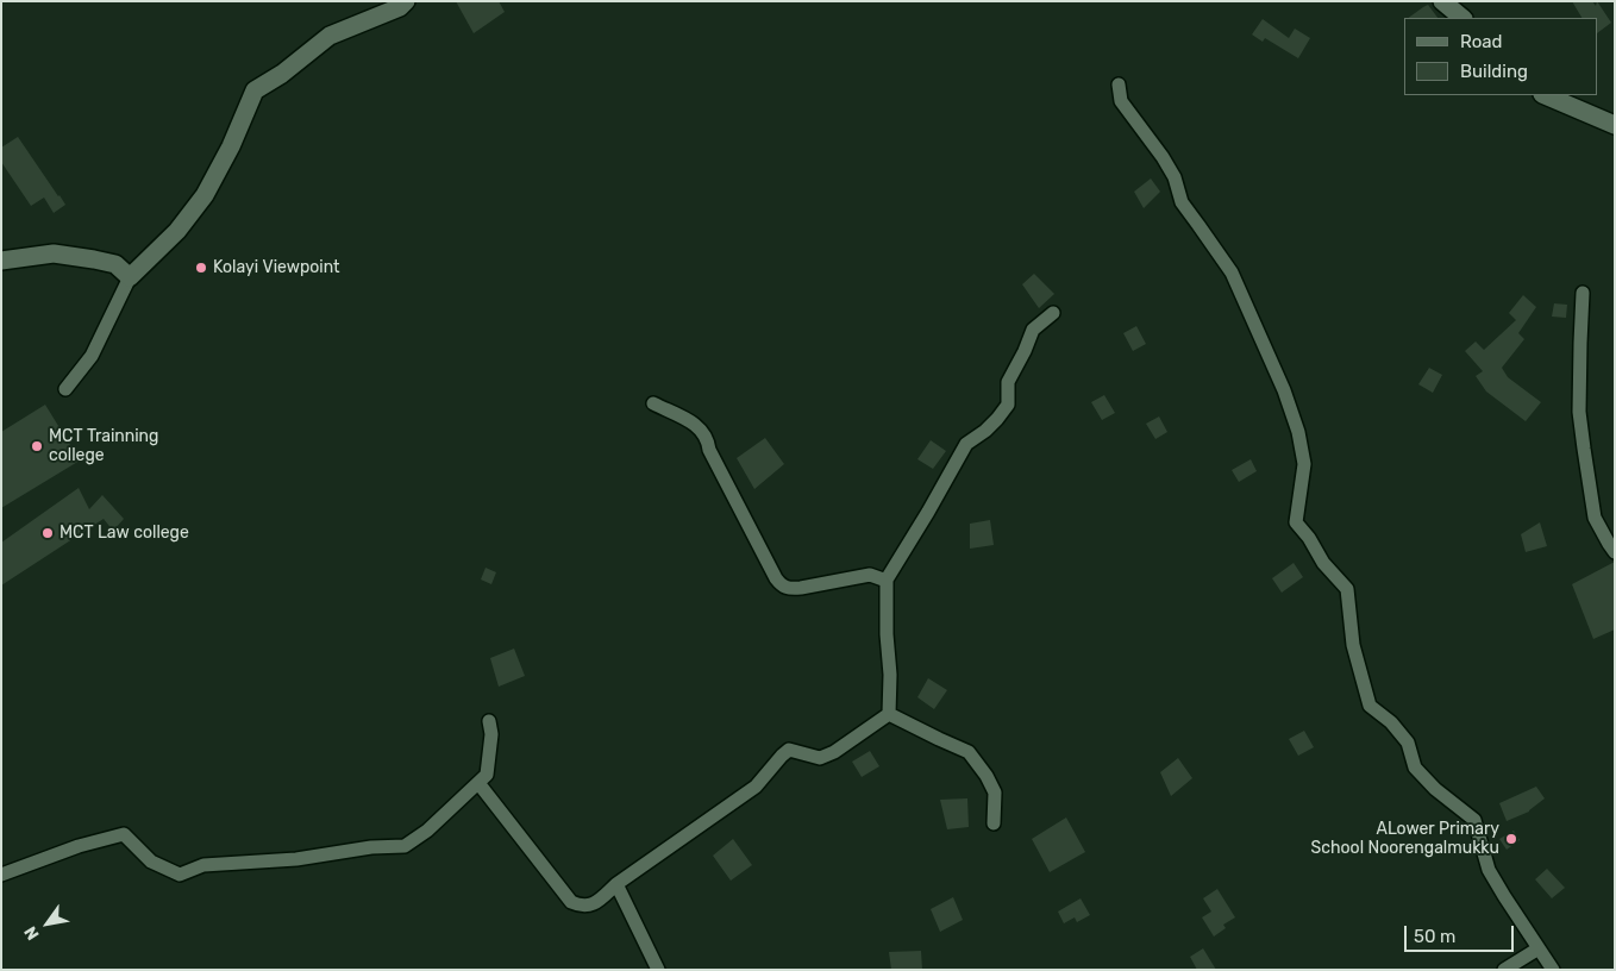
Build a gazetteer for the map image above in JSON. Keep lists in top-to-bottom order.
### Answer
{
  "places": [
    "Kolayi Viewpoint",
    "MCT Trainning college",
    "MCT Law college",
    "ALower Primary School Noorengalmukku"
  ],
  "legend": ["Road", "Building"],
  "scale_bar": "50 m",
  "north": "bottom left"
}
